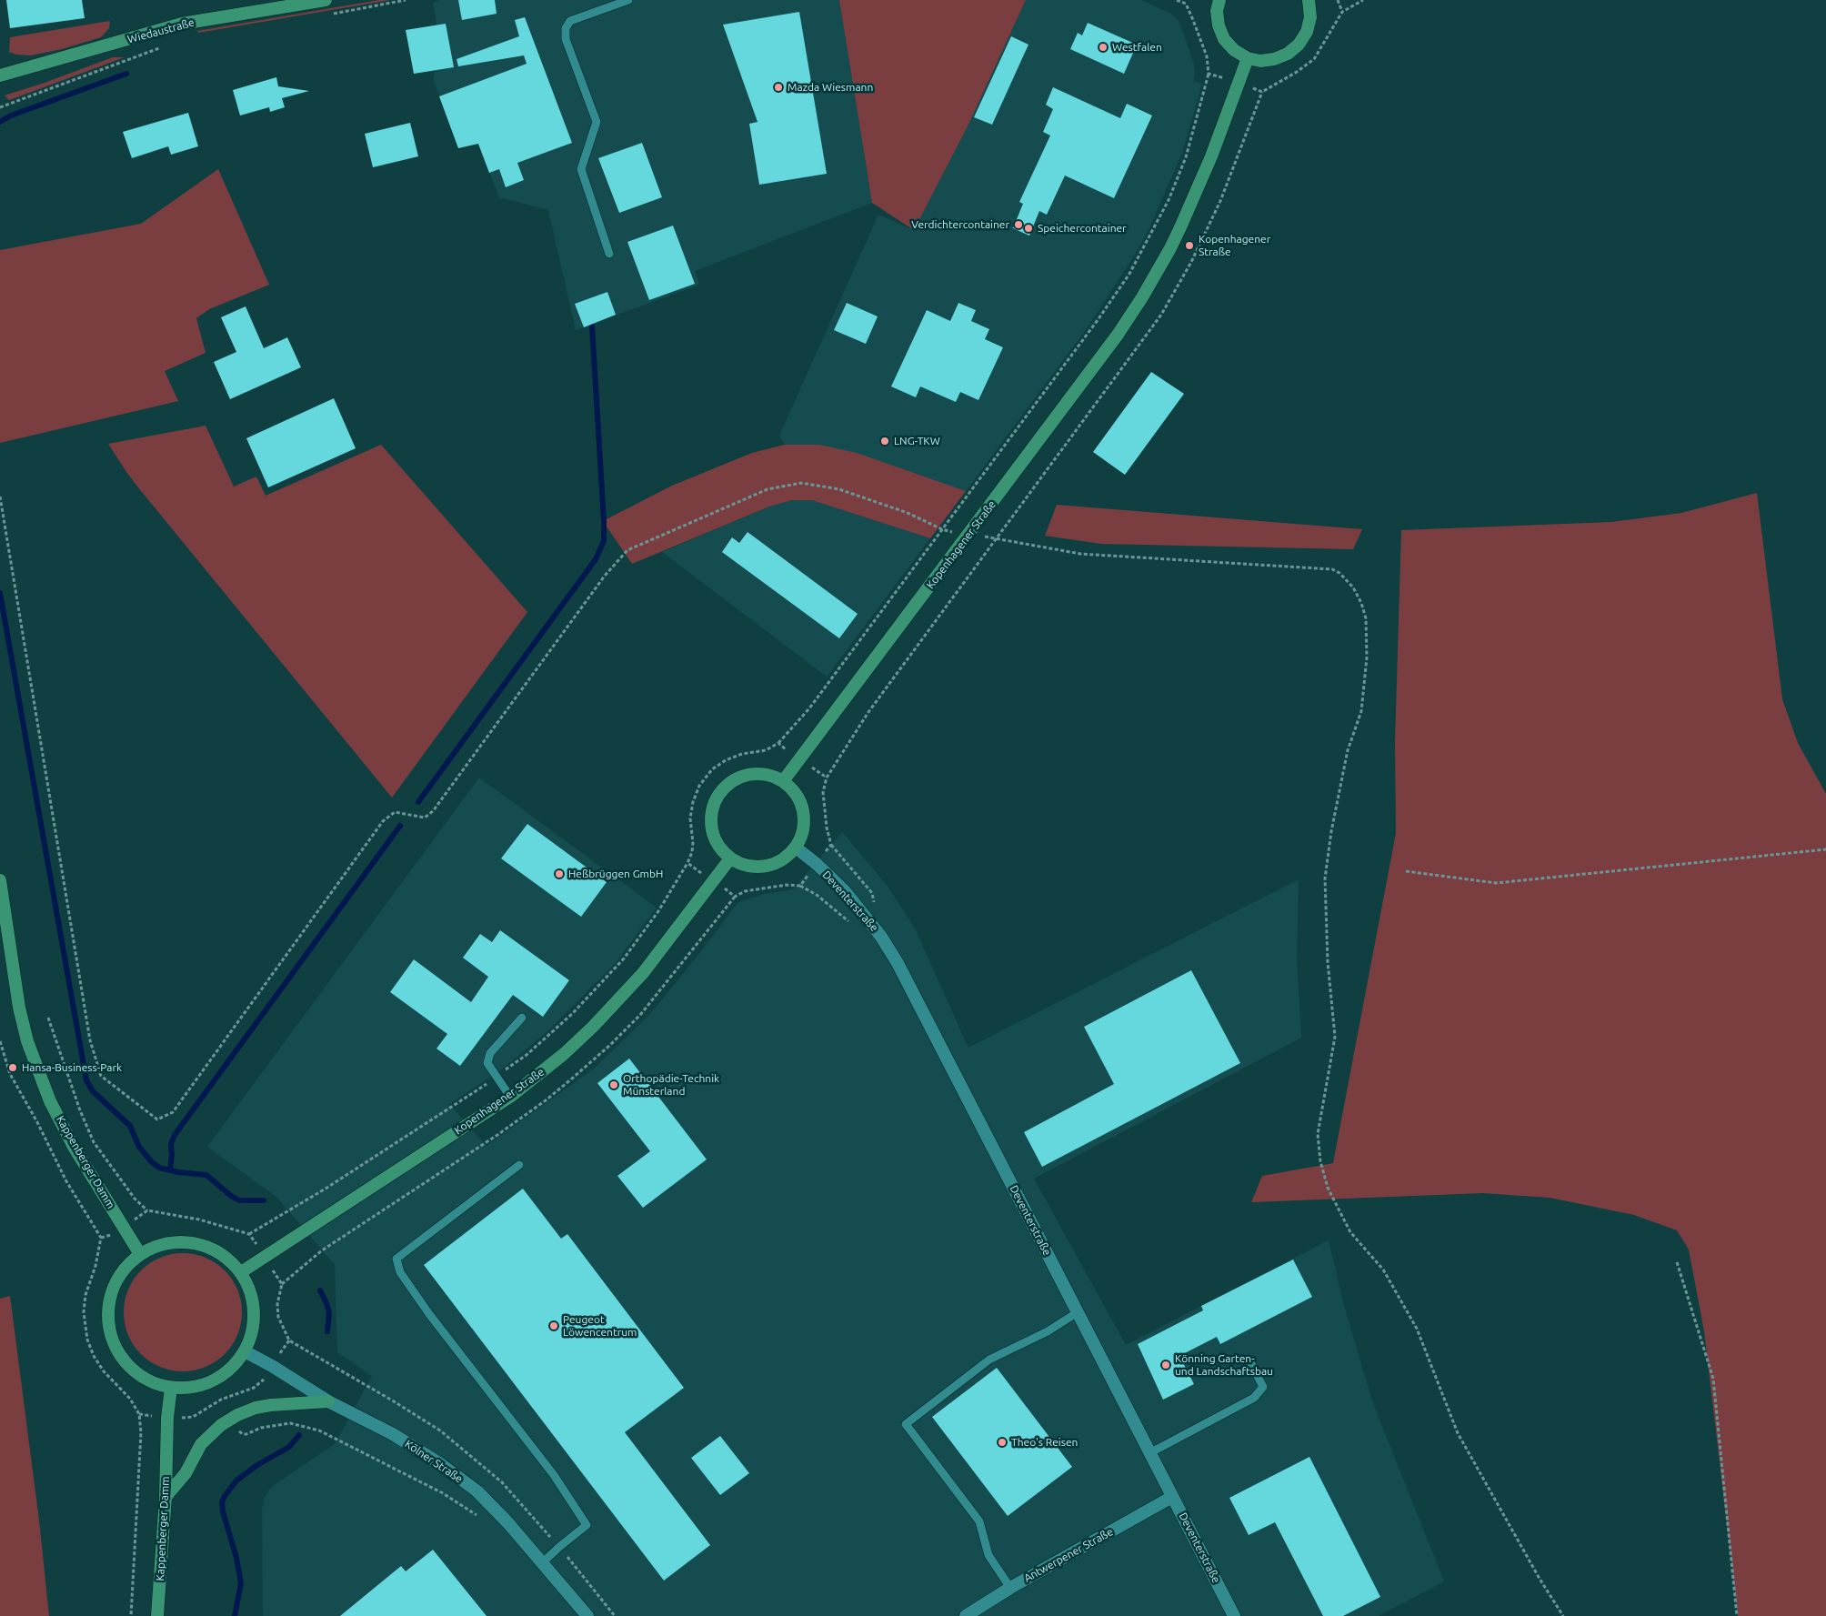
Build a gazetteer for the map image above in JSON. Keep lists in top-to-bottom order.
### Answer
{
  "streets": {
    "main road": ["Wiedaustraße", "Kopenhagener Straße", "Kappenberger Damm"],
    "street": ["Deventerstraße", "Kölner Straße", "Antwerpener Straße"]
  },
  "crossings": [
    ["Kopenhagener Straße", "Deventerstraße"],
    ["Kopenhagener Straße", "Kappenberger Damm"],
    ["Kopenhagener Straße", "Kölner Straße"],
    ["Deventerstraße", "Antwerpener Straße"],
    ["Kappenberger Damm", "Kölner Straße"]
  ],
  "places": [
    "Westfalen",
    "Mazda Wiesmann",
    "Verdichtercontainer",
    "Speichercontainer",
    "Kopenhagener Straße",
    "LNG-TKW",
    "Heßbrüggen GmbH",
    "Hansa-Business-Park",
    "Orthopädie-Technik Münsterland",
    "Peugeot Löwencentrum",
    "Könning Garten- und Landschaftsbau",
    "Theo's Reisen"
  ]
}
